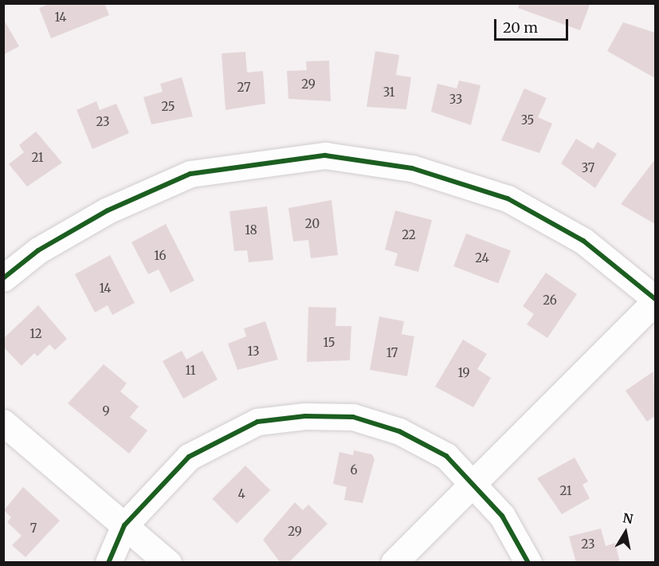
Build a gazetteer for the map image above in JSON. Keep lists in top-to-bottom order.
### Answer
{
  "house_numbers": [
    "14",
    "29",
    "27",
    "31",
    "33",
    "25",
    "35",
    "23",
    "21",
    "37",
    "20",
    "18",
    "22",
    "16",
    "24",
    "14",
    "26",
    "12",
    "15",
    "13",
    "17",
    "11",
    "19",
    "9",
    "6",
    "21",
    "4",
    "7",
    "29",
    "23"
  ],
  "scale_bar": "20 m",
  "north": "top"
}
